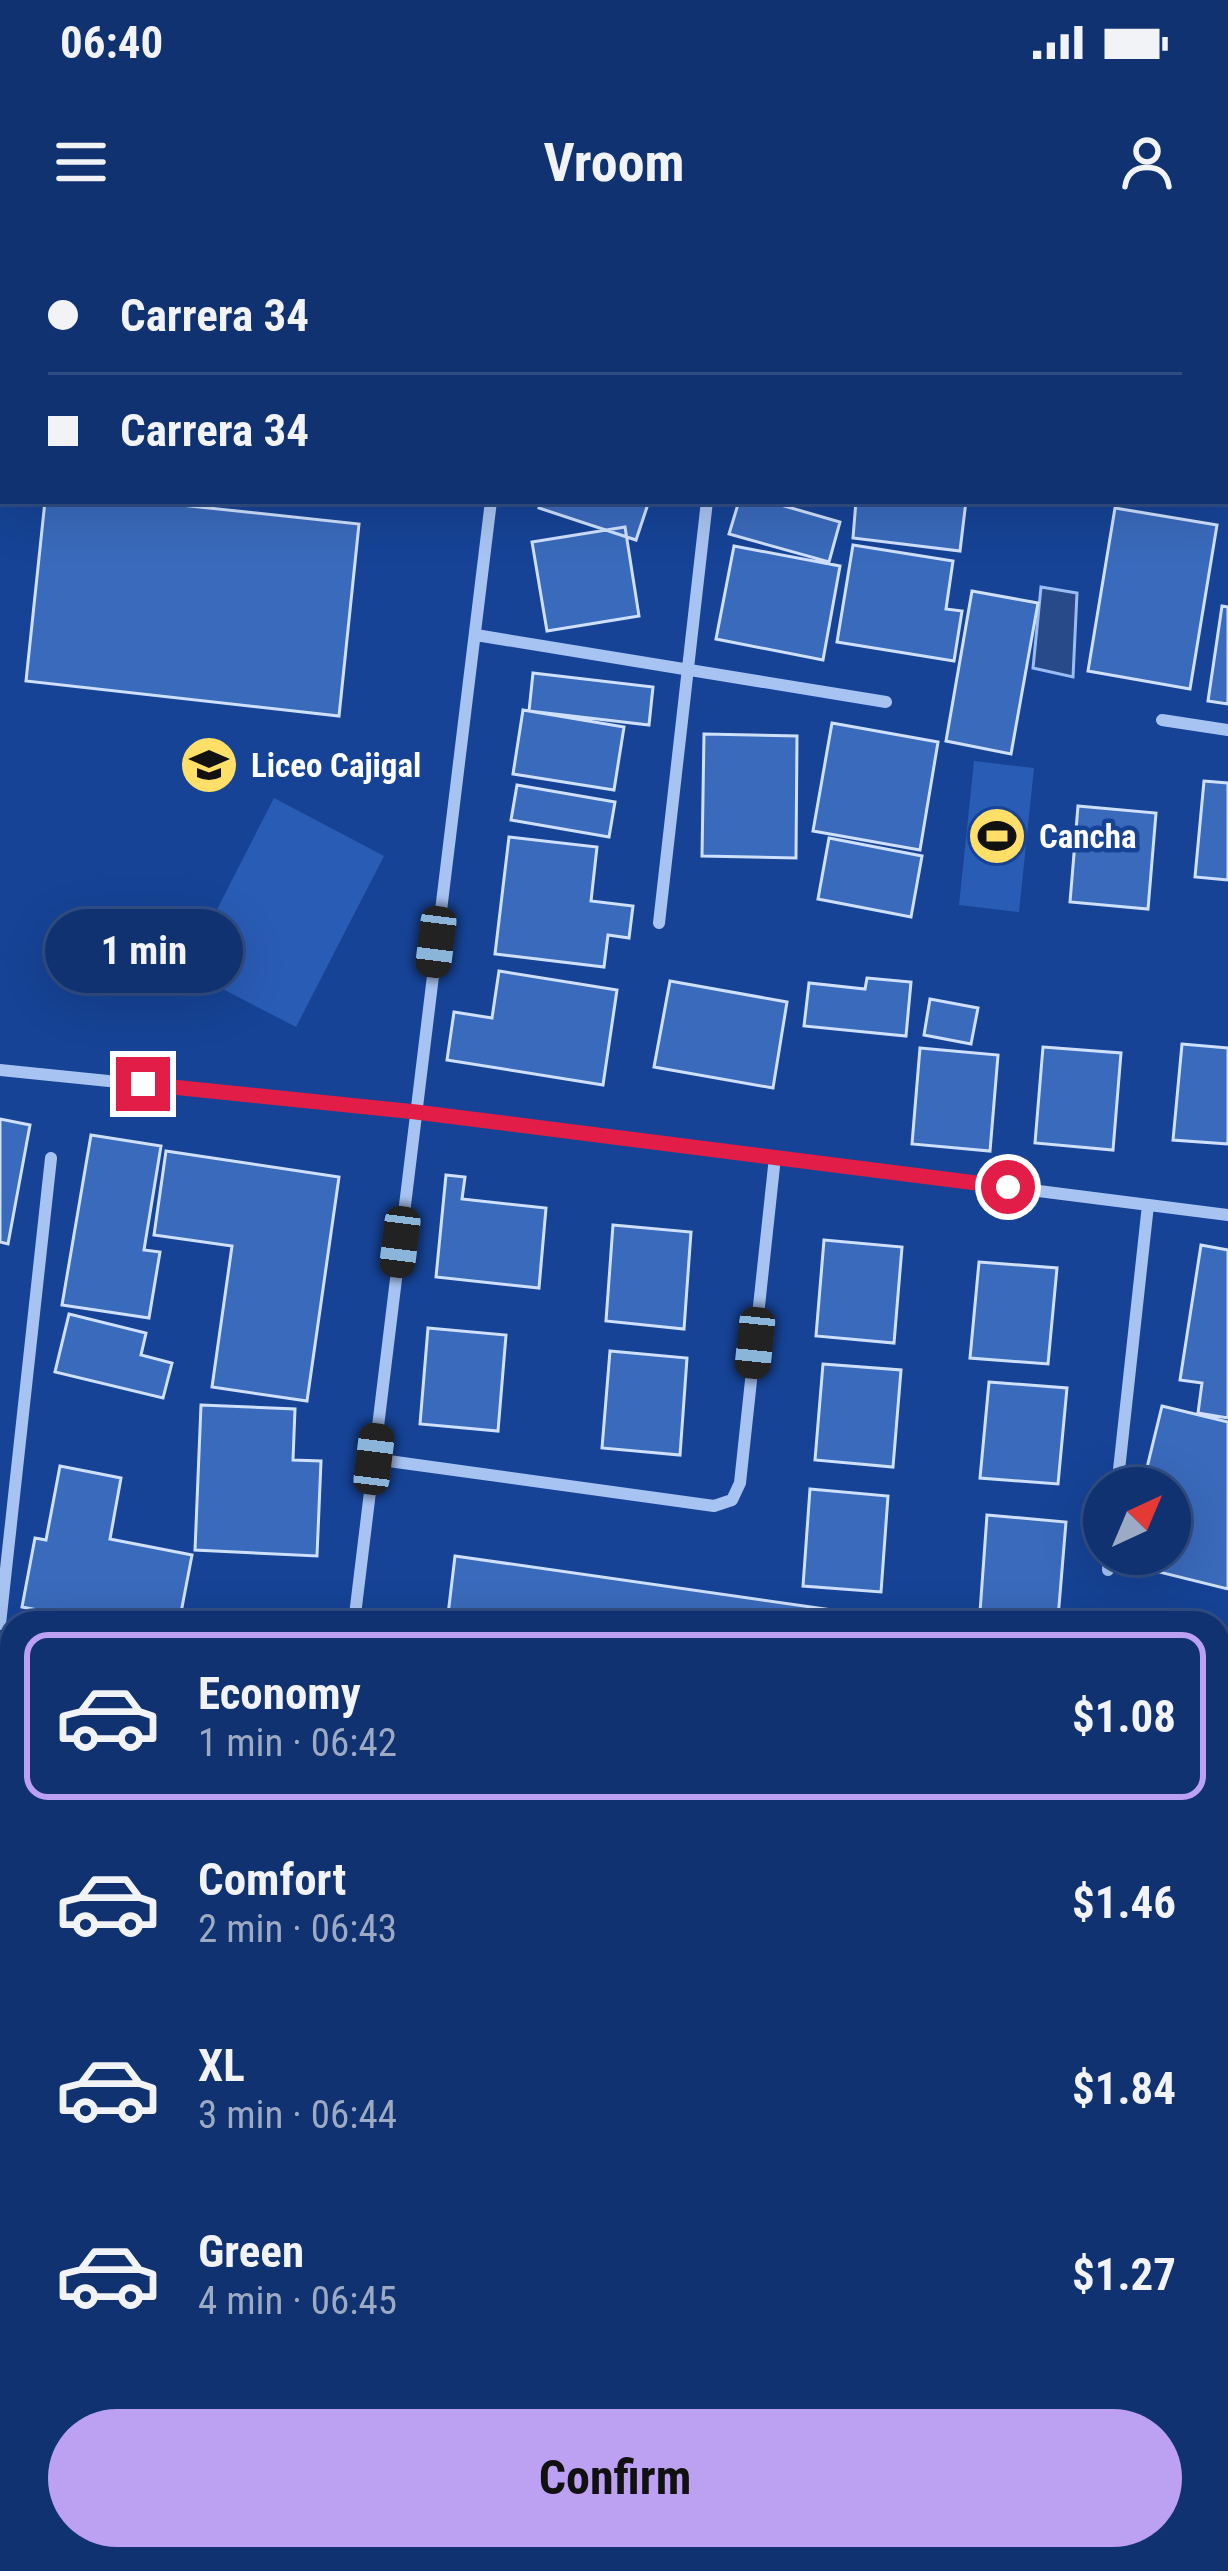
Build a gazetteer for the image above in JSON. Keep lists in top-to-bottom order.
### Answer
{
  "places": {
    "school or university": ["Liceo Cajigal"],
    "sports": ["Cancha"]
  },
  "north": "top right",
  "page": {
    "status": "06:40",
    "header": "Vroom",
    "banner": ["Carrera 34", "Carrera 34"],
    "bubble": "1 min",
    "list": [
      {
        "name": "Economy",
        "note": "1 min · 06:42",
        "value": "$1.08"
      },
      {
        "name": "Comfort",
        "note": "2 min · 06:43",
        "value": "$1.46"
      },
      {
        "name": "XL",
        "note": "3 min · 06:44",
        "value": "$1.84"
      },
      {
        "name": "Green",
        "note": "4 min · 06:45",
        "value": "$1.27"
      }
    ],
    "buttons": "Confirm"
  }
}
